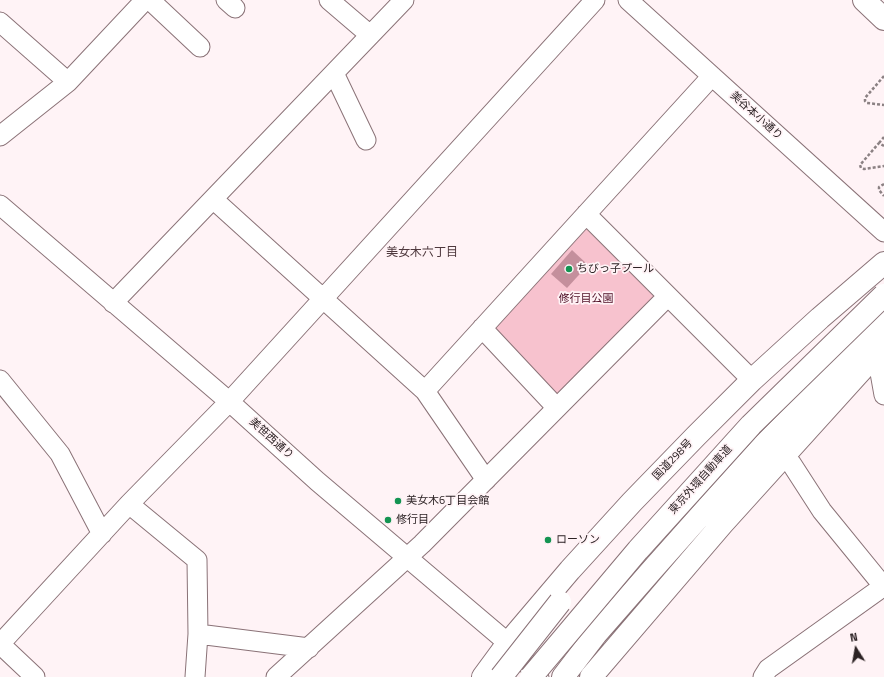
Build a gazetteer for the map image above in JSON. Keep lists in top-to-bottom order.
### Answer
{
  "streets": {
    "highway": ["国道298号", "東京外環自動車道"],
    "street": ["美谷本小通り", "美笹西通り"]
  },
  "crossings": [
    ["美笹西通り", "国道298号"]
  ],
  "districts": ["美女木六丁目"],
  "parks": ["修行目公園"],
  "places": [
    "ちびっ子プール",
    "美女木6丁目会館",
    "修行目",
    "ローソン"
  ],
  "north": "top"
}
